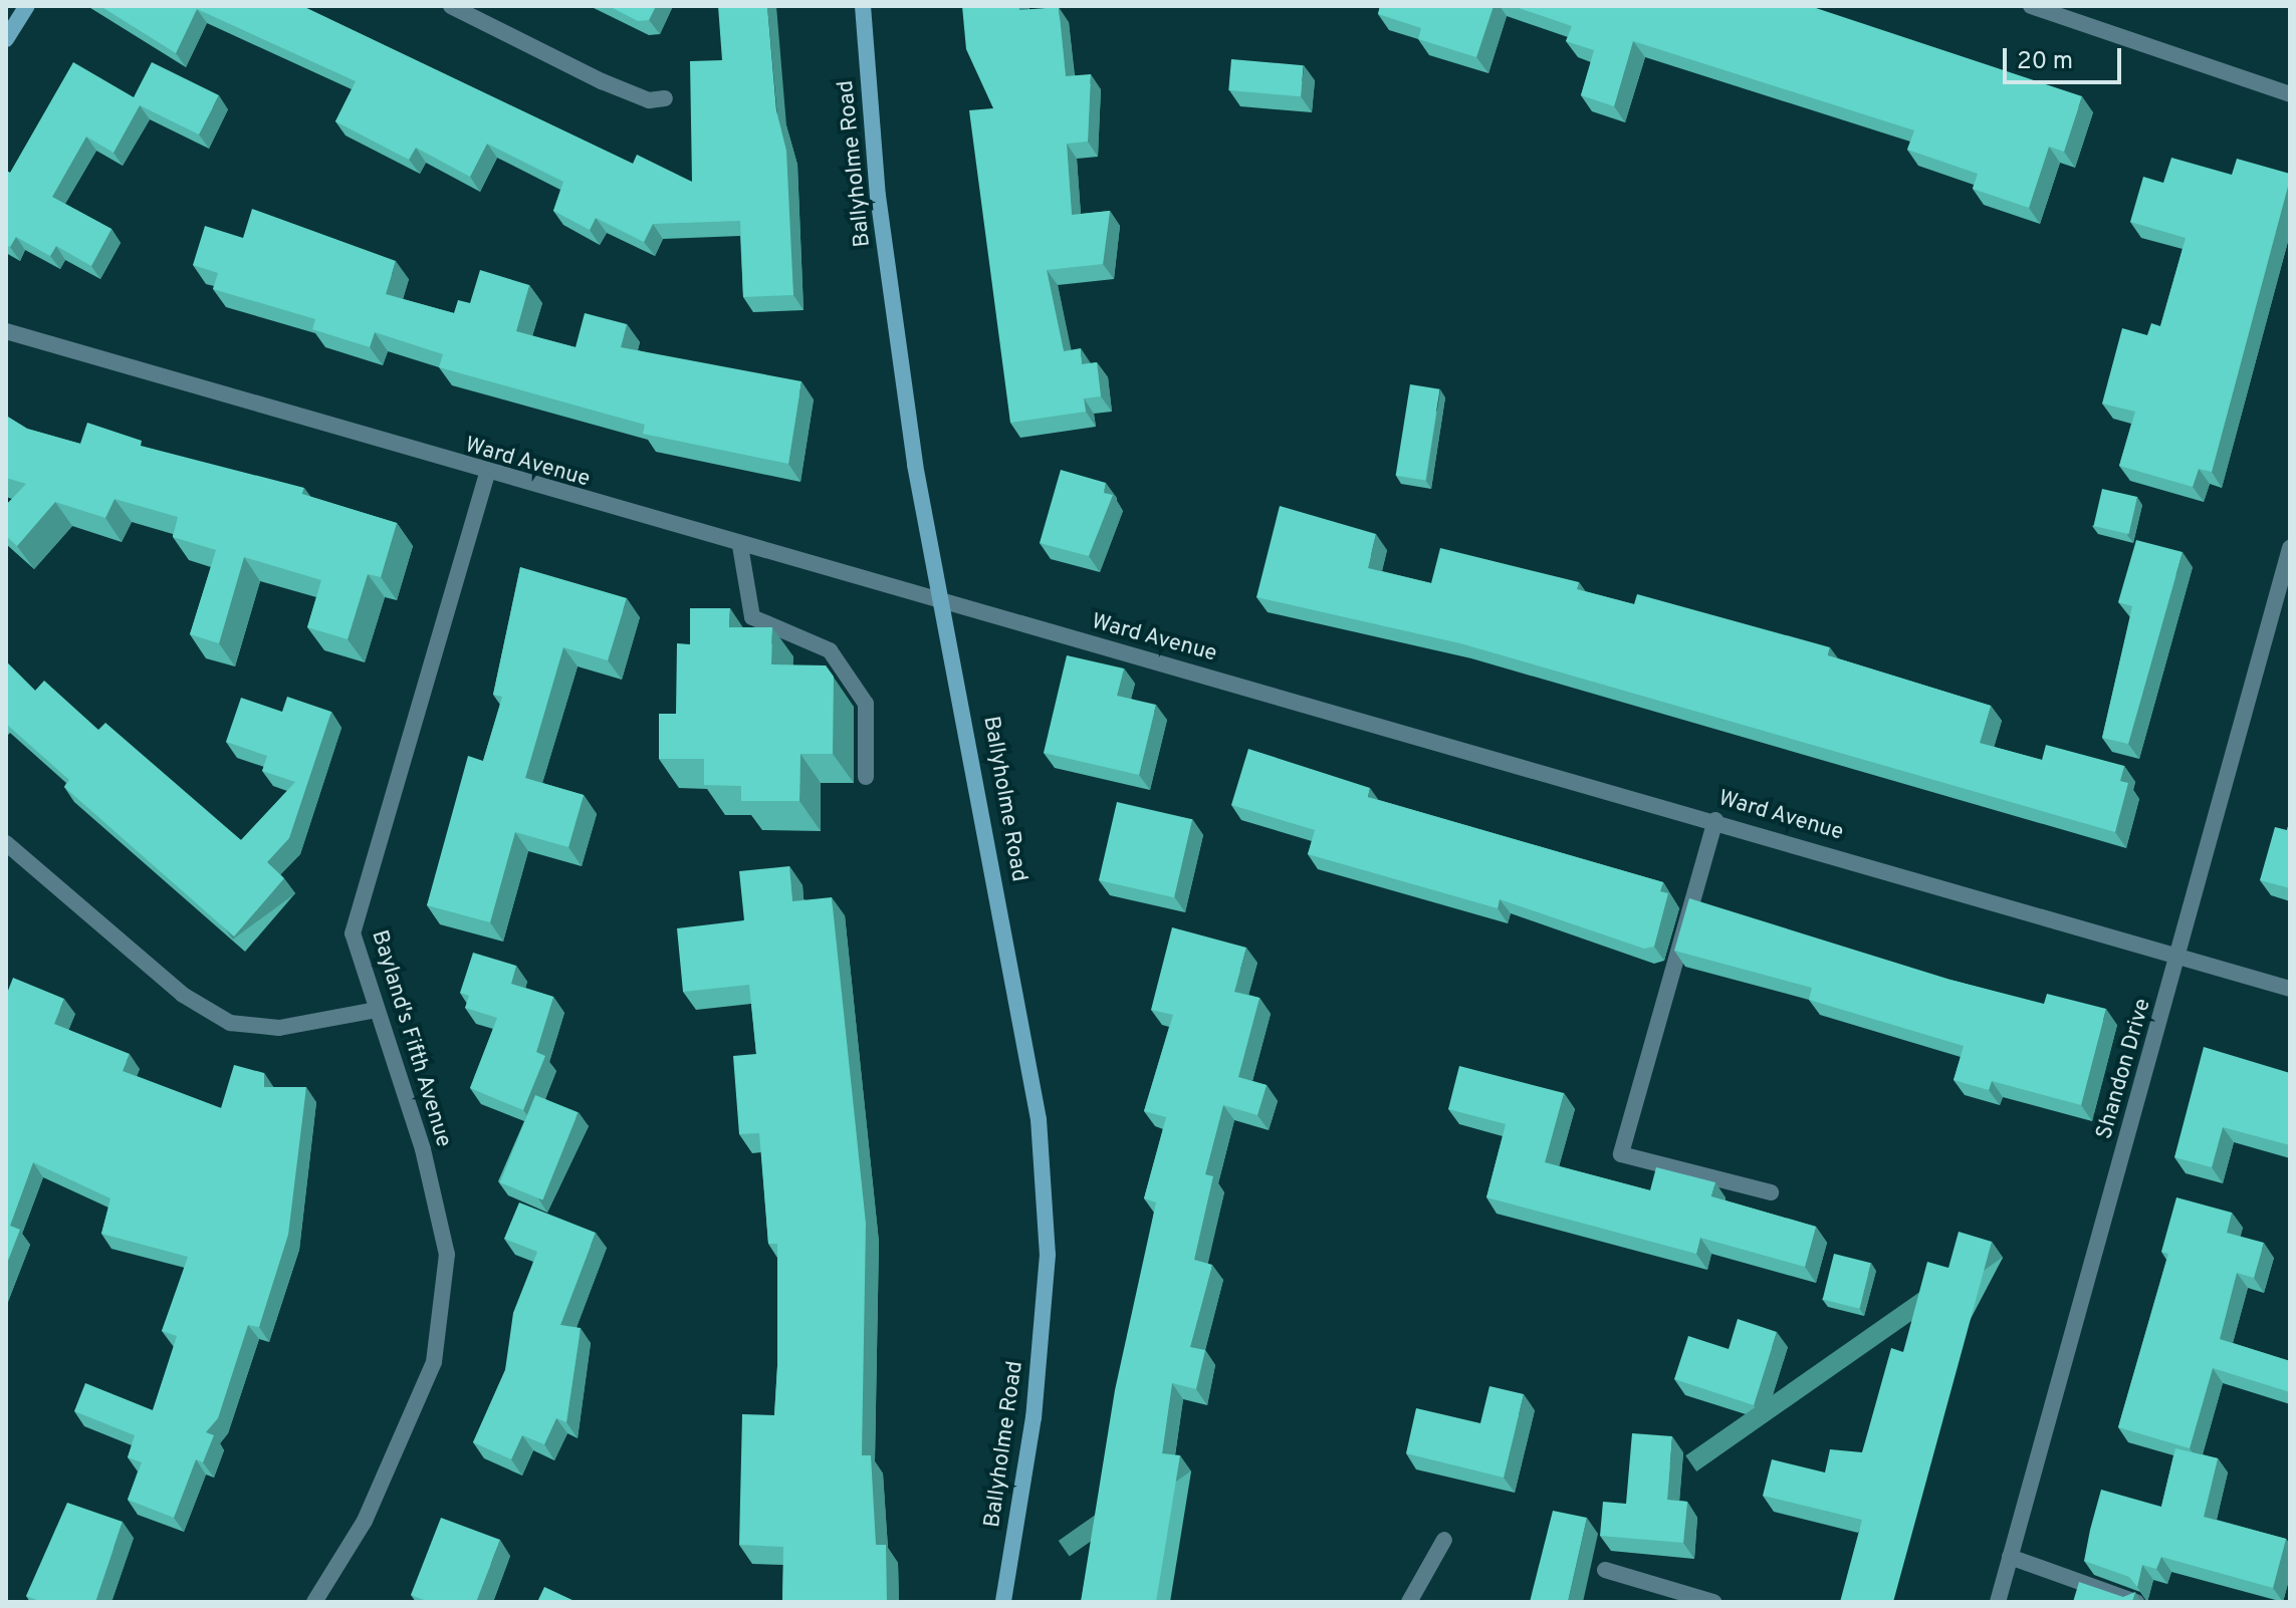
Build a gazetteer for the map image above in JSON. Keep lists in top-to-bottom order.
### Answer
{
  "streets": {
    "main road": ["Ballyholme Road"],
    "street": ["Ward Avenue", "Bayland's Fifth Avenue", "Shandon Drive"]
  },
  "crossings": [
    ["Ballyholme Road", "Ward Avenue"],
    ["Ward Avenue", "Bayland's Fifth Avenue"],
    ["Ward Avenue", "Shandon Drive"]
  ],
  "scale_bar": "20 m"
}
